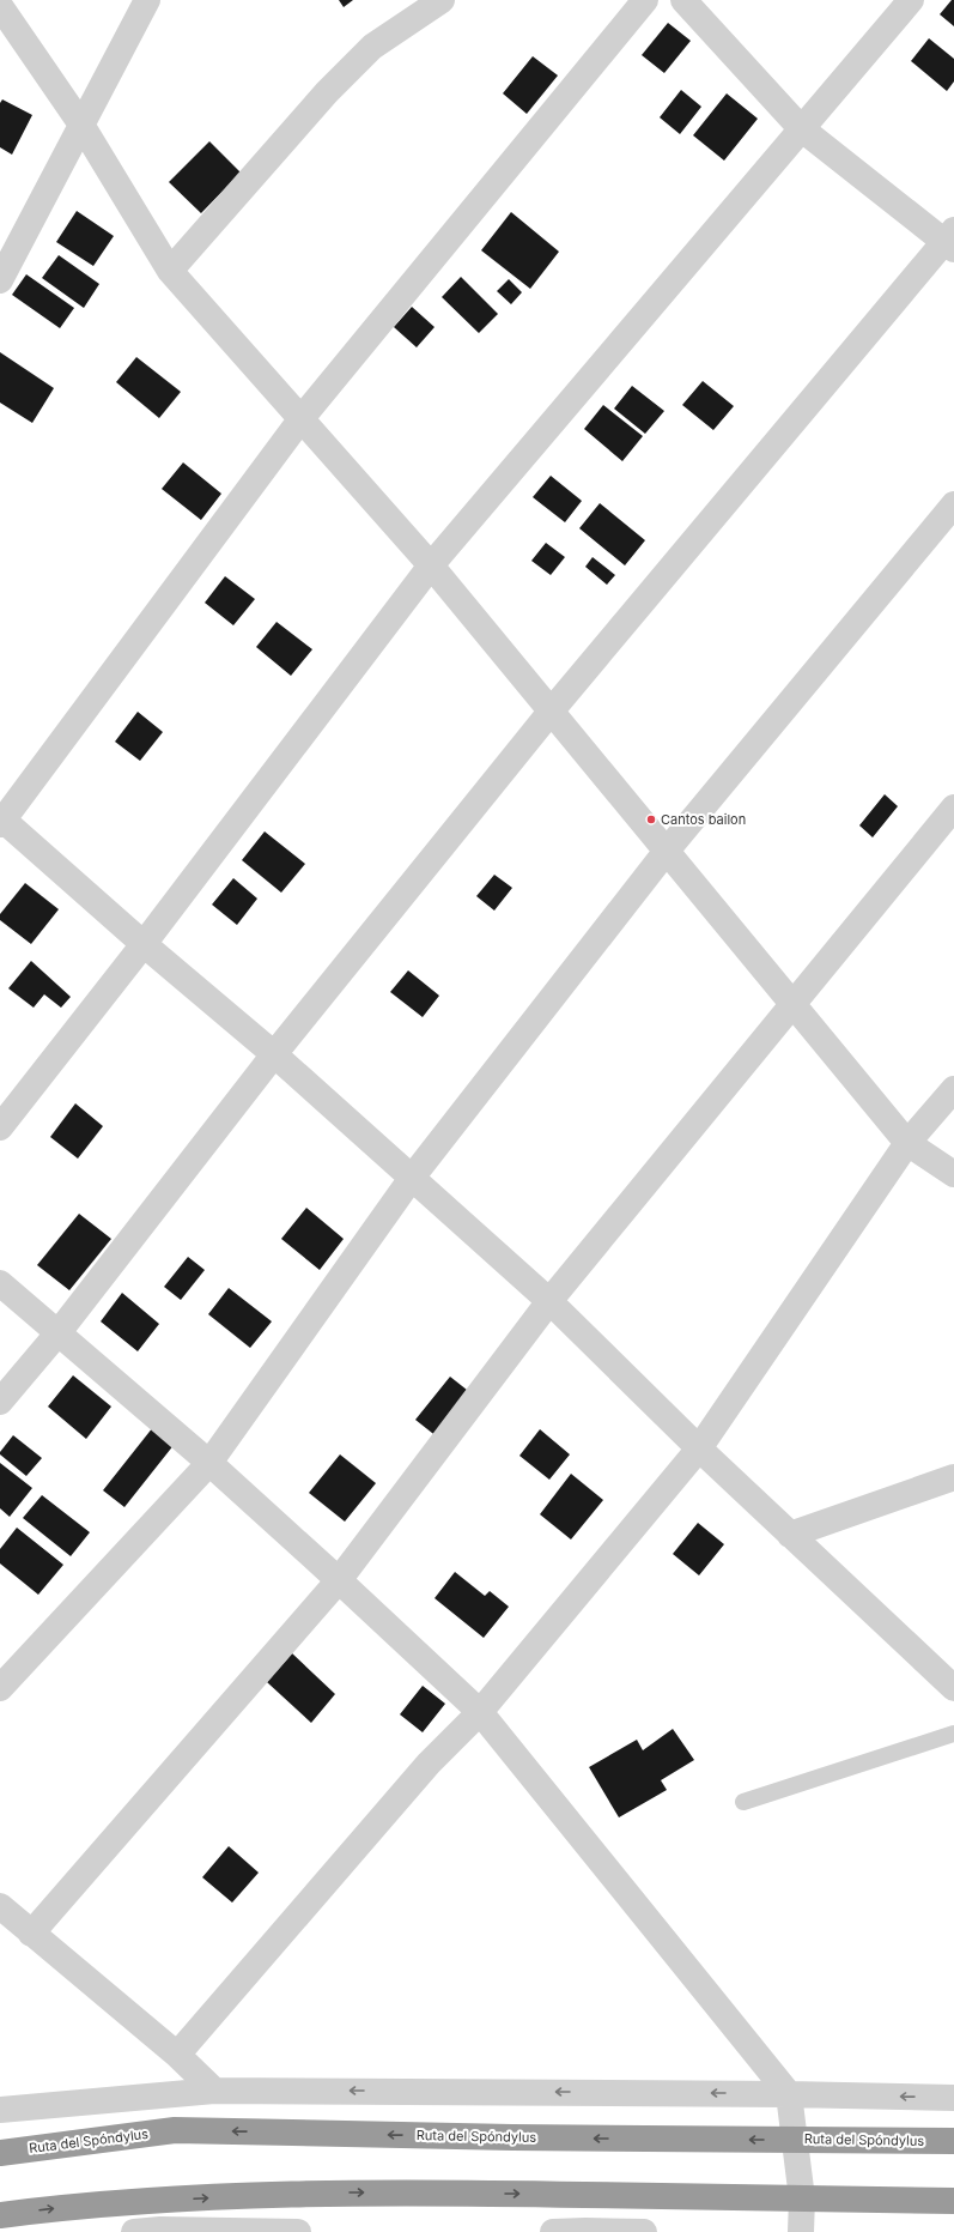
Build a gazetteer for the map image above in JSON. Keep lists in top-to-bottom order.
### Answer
{
  "streets": {
    "highway": ["Ruta del Spóndylus"]
  },
  "places": ["Cantos bailon"]
}
